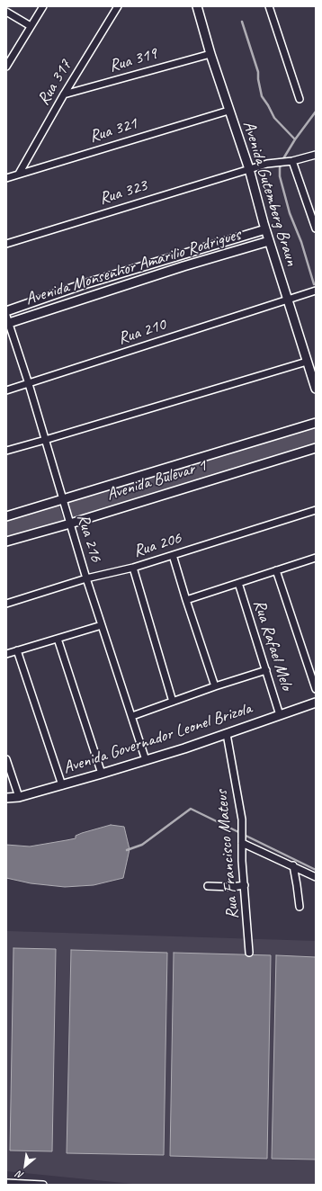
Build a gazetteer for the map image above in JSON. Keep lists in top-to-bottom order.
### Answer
{
  "streets": {
    "street": [
      "Rua 319",
      "Rua 317",
      "Rua 321",
      "Rua 323",
      "Avenida Gutemberg Braun",
      "Avenida Monsenhor Amarilio Rodrigues",
      "Rua 210",
      "Avenida Bulevar 1",
      "Rua 216",
      "Rua 206",
      "Rua Rafael Melo",
      "Avenida Governador Leonel Brizola",
      "Rua Francisco Mateus"
    ]
  },
  "crossings": [
    ["Rua 319", "Rua 317"],
    ["Rua 319", "Avenida Gutemberg Braun"],
    ["Rua 317", "Rua 321"],
    ["Rua 321", "Avenida Gutemberg Braun"],
    ["Rua 323", "Avenida Gutemberg Braun"],
    ["Avenida Gutemberg Braun", "Avenida Monsenhor Amarilio Rodrigues"],
    ["Avenida Gutemberg Braun", "Rua 210"],
    ["Avenida Monsenhor Amarilio Rodrigues", "Rua 216"],
    ["Rua 210", "Rua 216"],
    ["Avenida Bulevar 1", "Rua 216"],
    ["Rua 216", "Rua 206"],
    ["Rua 216", "Avenida Governador Leonel Brizola"],
    ["Rua Rafael Melo", "Avenida Governador Leonel Brizola"],
    ["Avenida Governador Leonel Brizola", "Rua Francisco Mateus"]
  ],
  "north": "bottom left"
}
